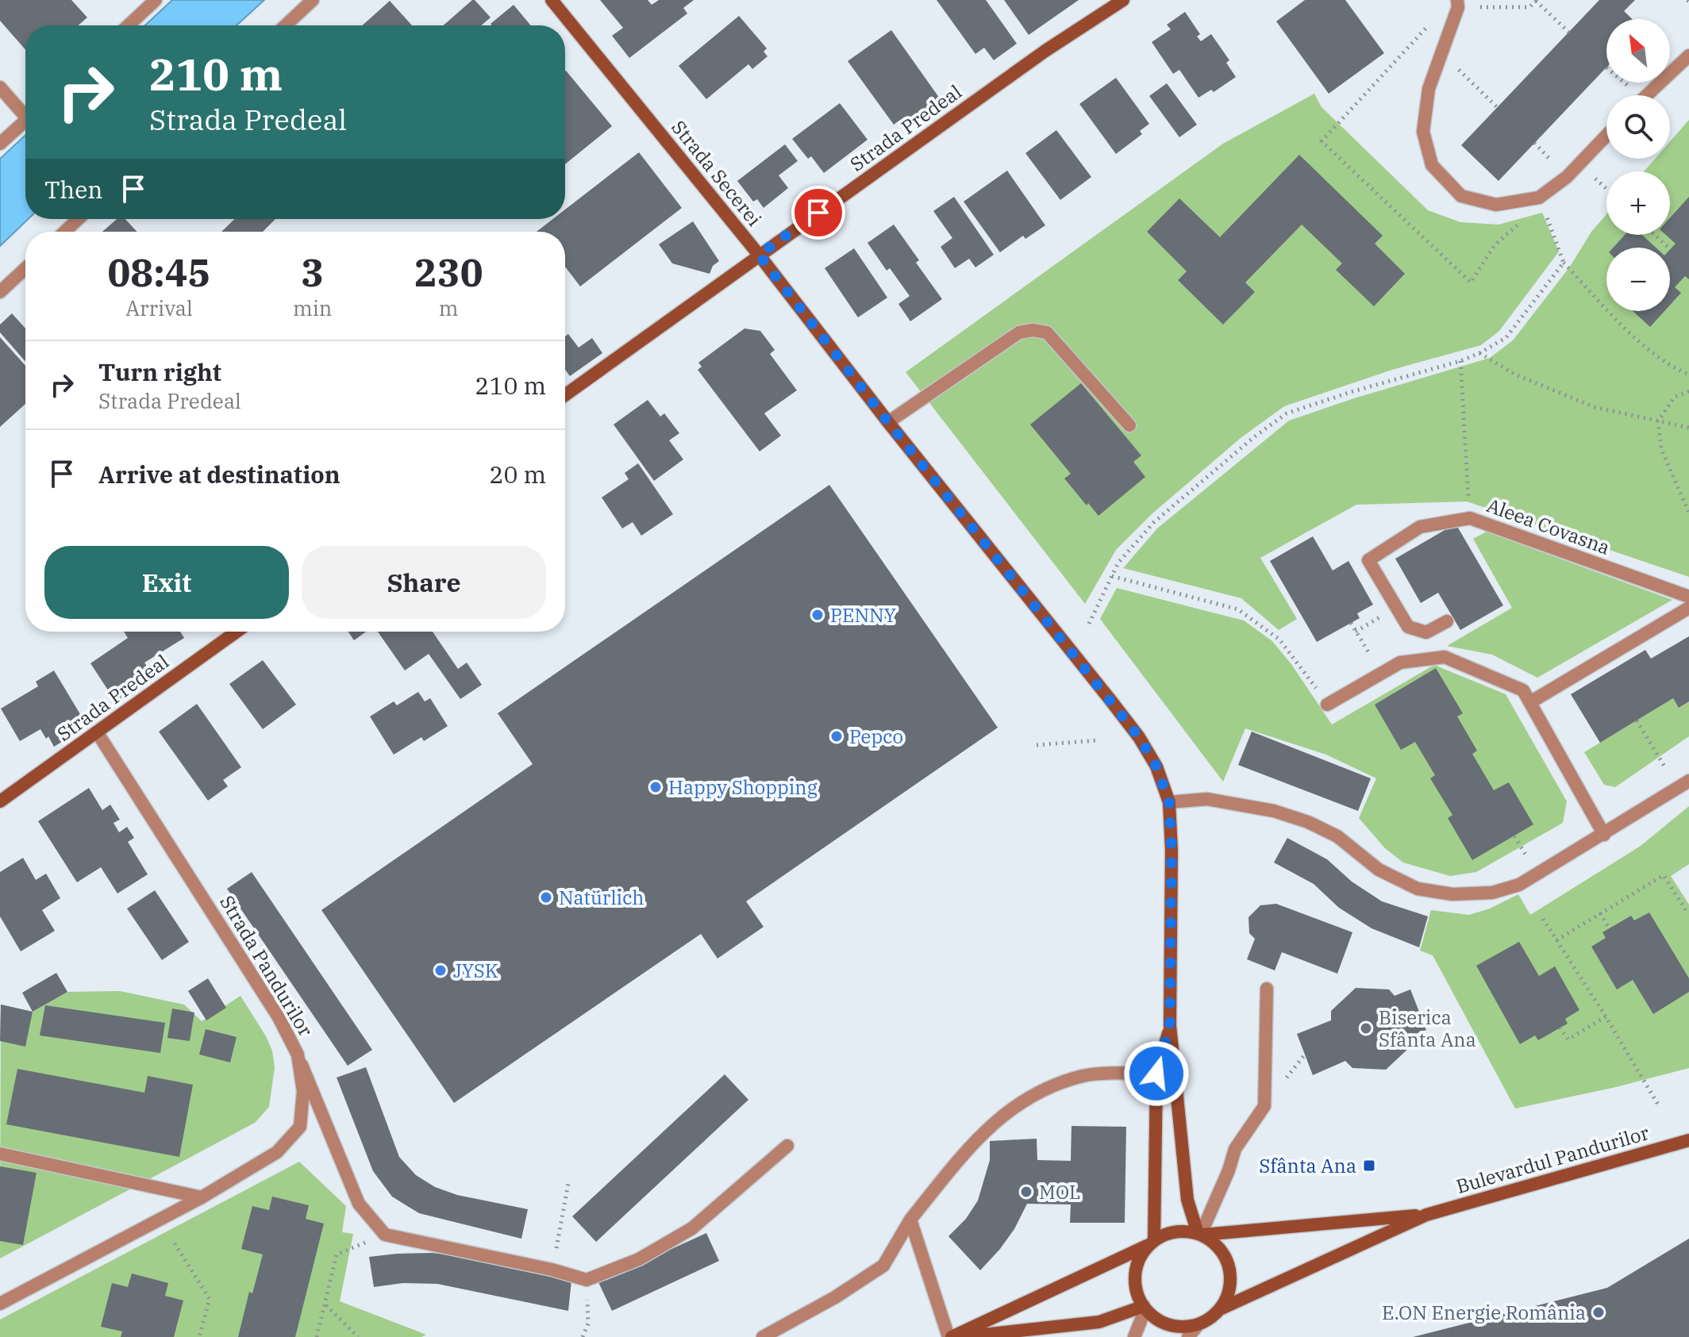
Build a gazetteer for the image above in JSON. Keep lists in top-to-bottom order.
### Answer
{
  "streets": {
    "street": [
      "Strada Predeal",
      "Strada Secerei",
      "Aleea Covasna",
      "Strada Pandurilor",
      "Bulevardul Pandurilor"
    ]
  },
  "crossings": [
    ["Strada Predeal", "Strada Secerei"],
    ["Strada Predeal", "Strada Pandurilor"],
    ["Strada Secerei", "Bulevardul Pandurilor"]
  ],
  "places": {
    "other": [
      "PENNY",
      "Pepco",
      "Happy Shopping",
      "Natürlich",
      "JYSK",
      "Biserica Sfânta Ana",
      "MOL",
      "E.ON Energie România"
    ],
    "transit": ["Sfânta Ana"]
  },
  "north": "top left",
  "page": {
    "map_buttons": ["+", "−"],
    "turn": ["210 m", "Strada Predeal"],
    "then": "Then",
    "eta": [
      "08:45",
      "Arrival",
      "3",
      "min",
      "230",
      "m"
    ],
    "list": [
      {
        "name": "Turn right",
        "note": "Strada Predeal",
        "value": "210 m"
      },
      {
        "name": "Arrive at destination",
        "value": "20 m"
      }
    ],
    "buttons": ["Exit", "Share"]
  }
}
